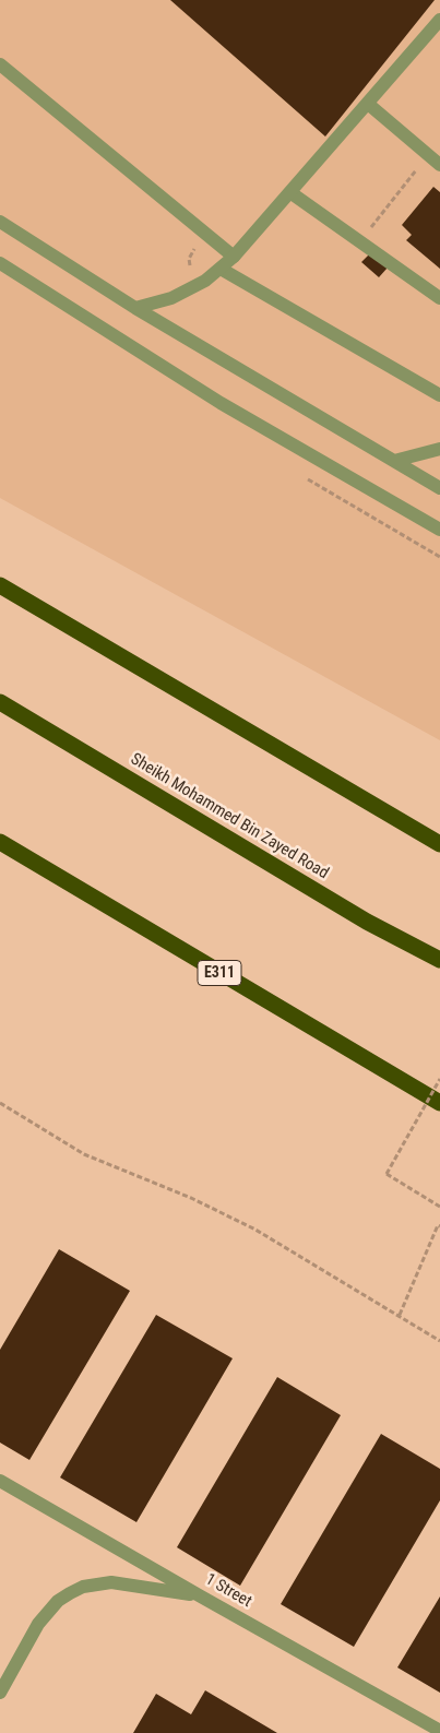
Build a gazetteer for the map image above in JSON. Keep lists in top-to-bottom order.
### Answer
{
  "streets": {
    "highway": ["Sheikh Mohammed Bin Zayed Road", "E311"],
    "street": ["1 Street"]
  }
}
